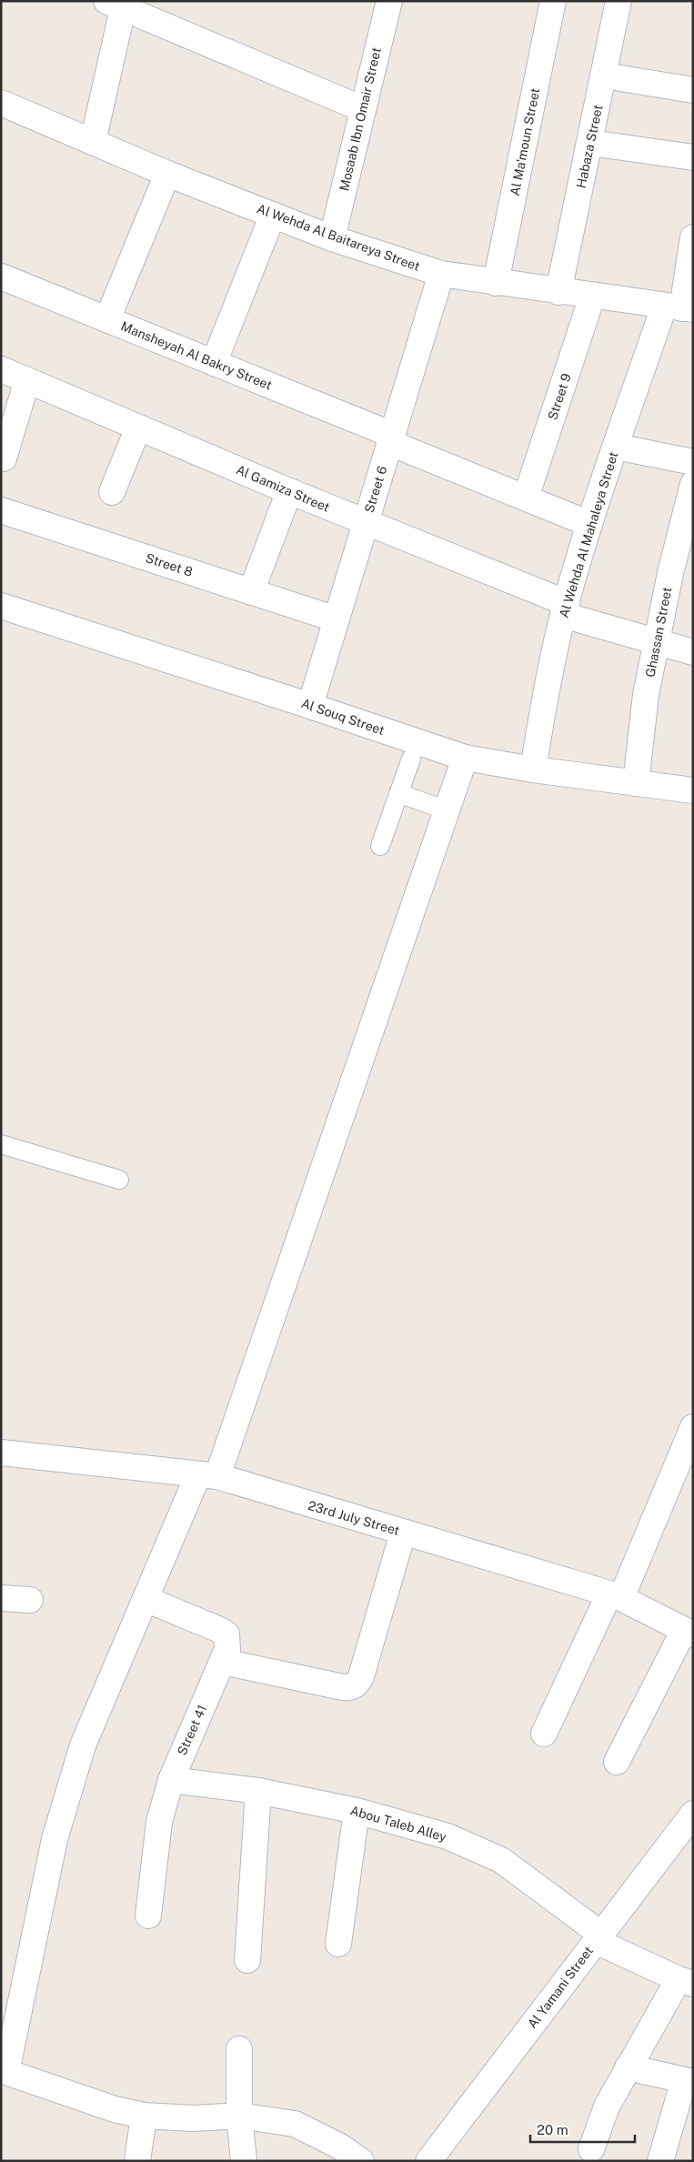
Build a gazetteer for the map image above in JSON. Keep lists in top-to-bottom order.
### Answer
{
  "streets": {
    "street": [
      "Mosaab Ibn Omair Street",
      "Al Ma'moun Street",
      "Habaza Street",
      "Al Wehda Al Baitareya Street",
      "Mansheyah Al Bakry Street",
      "Street 9",
      "Al Gamiza Street",
      "Street 6",
      "Al Wehda Al Mahaleya Street",
      "Street 8",
      "Ghassan Street",
      "Al Souq Street",
      "23rd July Street",
      "Street 41",
      "Abou Taleb Alley",
      "Al Yamani Street"
    ]
  },
  "crossings": [
    ["Mosaab Ibn Omair Street", "Al Wehda Al Baitareya Street"],
    ["Al Ma'moun Street", "Al Wehda Al Baitareya Street"],
    ["Habaza Street", "Al Wehda Al Baitareya Street"],
    ["Al Wehda Al Baitareya Street", "Street 9"],
    ["Al Wehda Al Baitareya Street", "Street 6"],
    ["Al Wehda Al Baitareya Street", "Al Wehda Al Mahaleya Street"],
    ["Mansheyah Al Bakry Street", "Street 9"],
    ["Mansheyah Al Bakry Street", "Street 6"],
    ["Mansheyah Al Bakry Street", "Al Wehda Al Mahaleya Street"],
    ["Al Gamiza Street", "Street 6"],
    ["Al Gamiza Street", "Al Wehda Al Mahaleya Street"],
    ["Al Gamiza Street", "Ghassan Street"],
    ["Street 6", "Street 8"],
    ["Street 6", "Al Souq Street"],
    ["Al Wehda Al Mahaleya Street", "Al Souq Street"],
    ["Ghassan Street", "Al Souq Street"],
    ["Street 41", "Abou Taleb Alley"],
    ["Abou Taleb Alley", "Al Yamani Street"]
  ],
  "scale_bar": "20 m"
}
